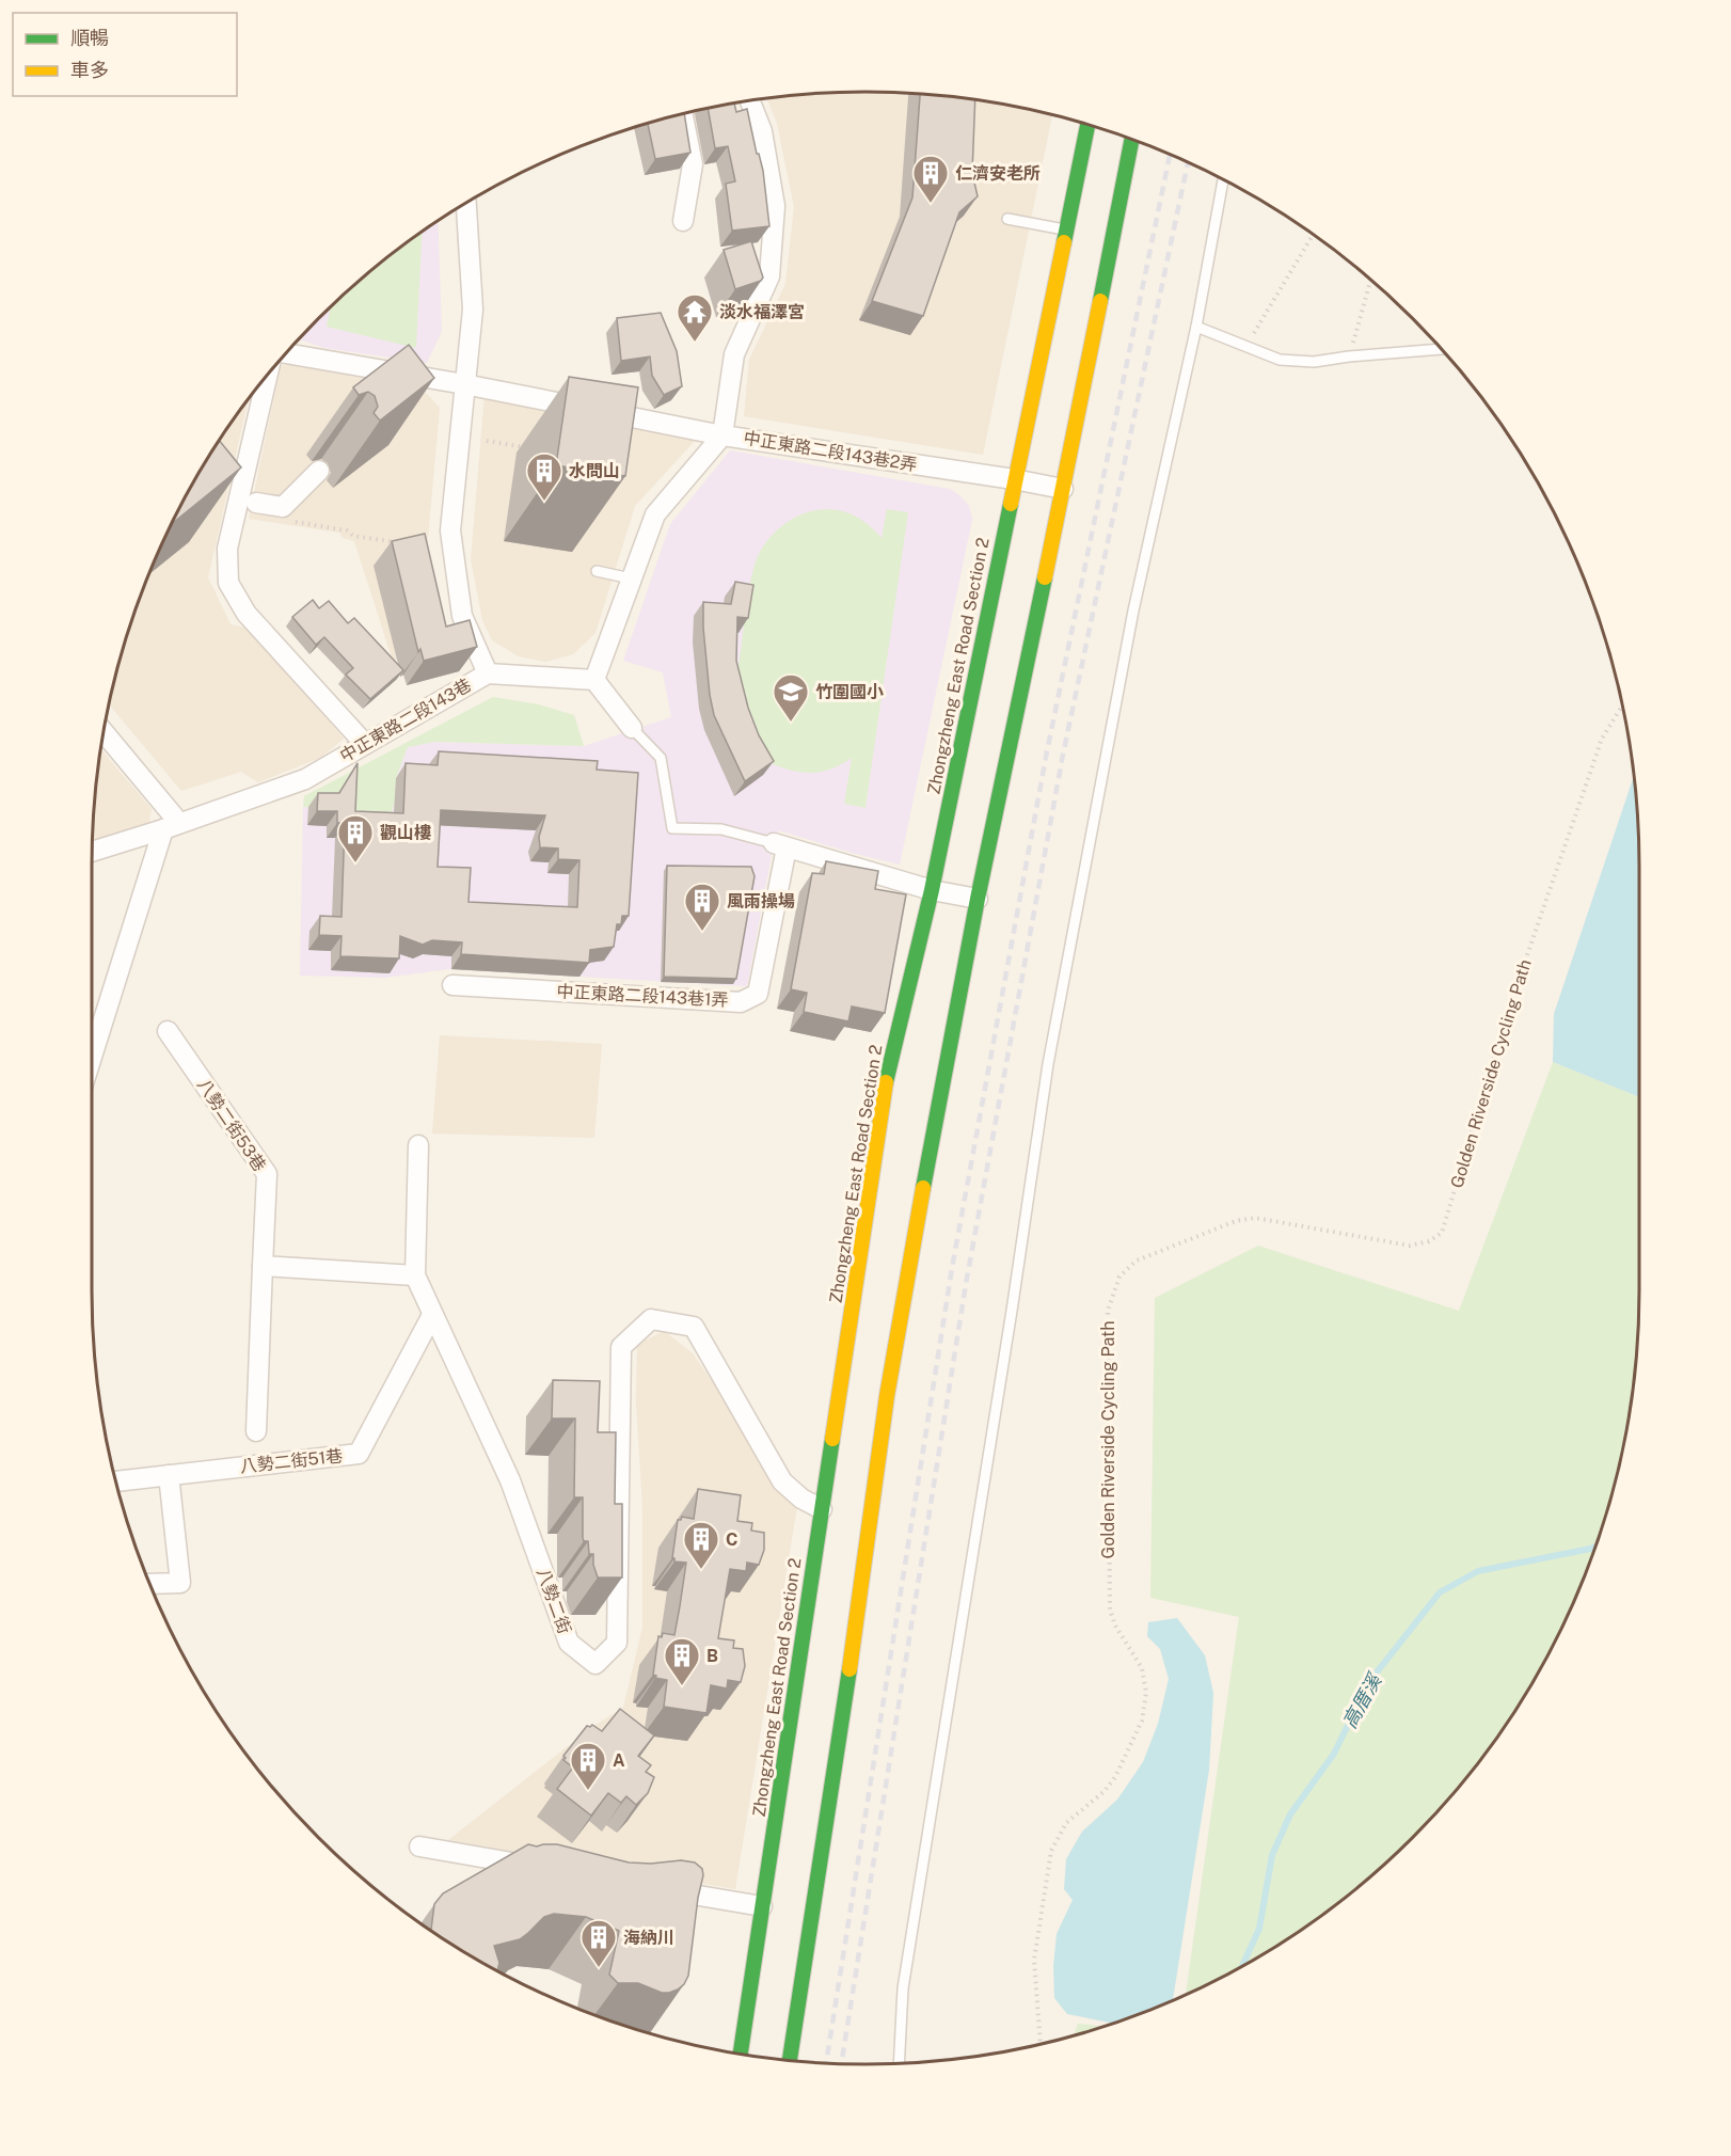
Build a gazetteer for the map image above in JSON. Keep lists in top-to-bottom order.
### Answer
{
  "streets": {
    "main road": ["Zhongzheng East Road Section 2"],
    "street": [
      "中正東路二段143巷2弄",
      "中正東路二段143巷",
      "中正東路二段143巷1弄",
      "八勢二街53巷",
      "八勢二街51巷",
      "八勢二街"
    ],
    "path": ["Golden Riverside Cycling Path"]
  },
  "crossings": [
    ["中正東路二段143巷2弄", "Zhongzheng East Road Section 2"],
    ["中正東路二段143巷2弄", "中正東路二段143巷"],
    ["Zhongzheng East Road Section 2", "八勢二街"],
    ["八勢二街51巷", "八勢二街"]
  ],
  "water": ["高厝溪"],
  "places": {
    "building": [
      "仁濟安老所",
      "水問山",
      "觀山樓",
      "風雨操場",
      "C",
      "B",
      "A",
      "海納川"
    ],
    "temple": ["淡水福澤宮"],
    "school or university": ["竹圍國小"]
  },
  "legend": ["順暢", "車多"]
}
